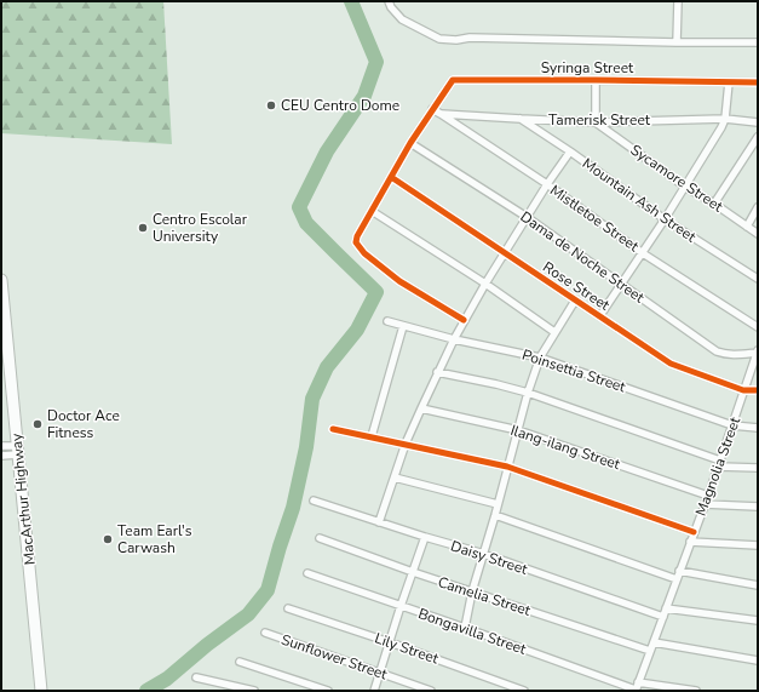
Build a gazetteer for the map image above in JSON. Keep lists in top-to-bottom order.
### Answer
{
  "streets": {
    "highway": ["MacArthur Highway"],
    "street": [
      "Syringa Street",
      "Tamerisk Street",
      "Sycamore Street",
      "Mountain Ash Street",
      "Mistletoe Street",
      "Dama de Noche Street",
      "Rose Street",
      "Poinsettia Street",
      "Ilang-ilang Street",
      "Magnolia Street",
      "Daisy Street",
      "Camelia Street",
      "Bongavilla Street",
      "Lily Street",
      "Sunflower Street"
    ]
  },
  "crossings": [
    ["Syringa Street", "Mistletoe Street"],
    ["Tamerisk Street", "Sycamore Street"],
    ["Tamerisk Street", "Mountain Ash Street"],
    ["Tamerisk Street", "Mistletoe Street"],
    ["Dama de Noche Street", "Magnolia Street"],
    ["Rose Street", "Magnolia Street"],
    ["Poinsettia Street", "Magnolia Street"],
    ["Ilang-ilang Street", "Magnolia Street"],
    ["Magnolia Street", "Daisy Street"],
    ["Magnolia Street", "Camelia Street"],
    ["Magnolia Street", "Bongavilla Street"]
  ],
  "places": [
    "CEU Centro Dome",
    "Centro Escolar University",
    "Doctor Ace Fitness",
    "Team Earl's Carwash"
  ]
}
